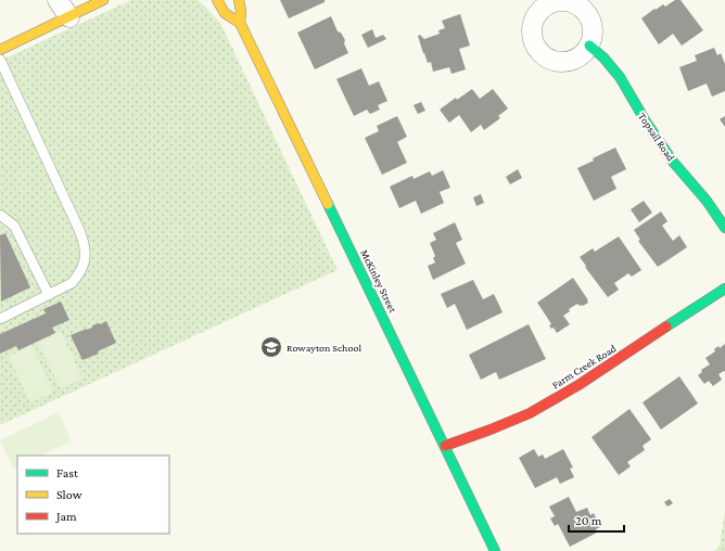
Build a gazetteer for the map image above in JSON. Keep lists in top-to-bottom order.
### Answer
{
  "streets": {
    "main road": ["Topsail Road", "McKinley Street", "Farm Creek Road"]
  },
  "crossings": [
    ["McKinley Street", "Farm Creek Road"]
  ],
  "places": {
    "school or university": ["Rowayton School"]
  },
  "legend": ["Fast", "Slow", "Jam"],
  "scale_bar": "20 m"
}
